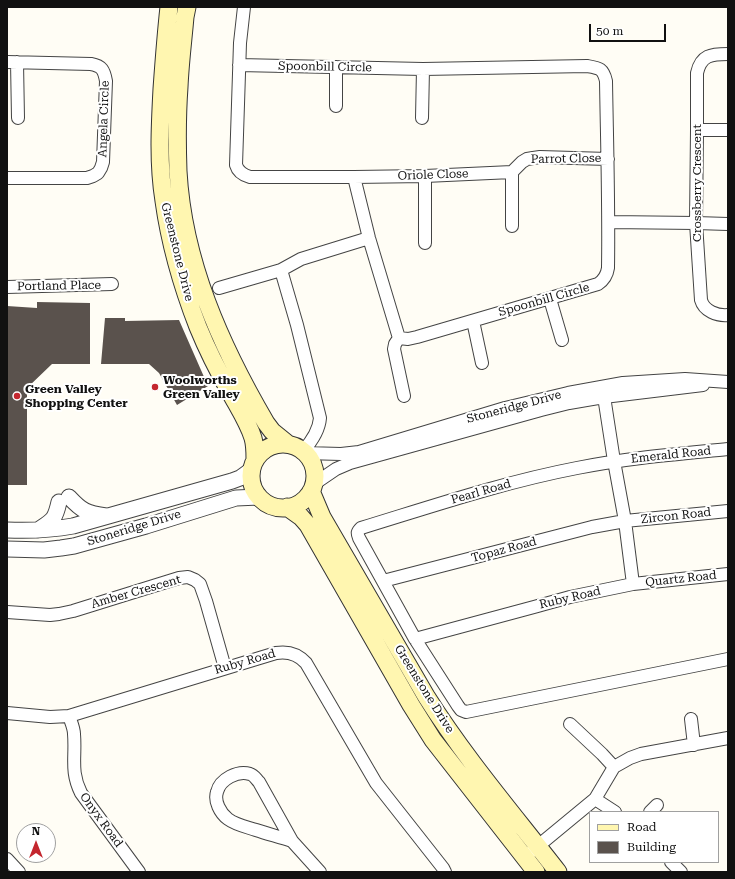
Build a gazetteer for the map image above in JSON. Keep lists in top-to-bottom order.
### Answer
{
  "streets": {
    "main road": ["Greenstone Drive"],
    "street": [
      "Spoonbill Circle",
      "Angela Circle",
      "Parrot Close",
      "Oriole Close",
      "Crossberry Crescent",
      "Portland Place",
      "Stoneridge Drive",
      "Emerald Road",
      "Pearl Road",
      "Zircon Road",
      "Topaz Road",
      "Quartz Road",
      "Amber Crescent",
      "Ruby Road",
      "Onyx Road"
    ]
  },
  "crossings": [
    ["Spoonbill Circle", "Parrot Close"],
    ["Parrot Close", "Oriole Close"],
    ["Greenstone Drive", "Stoneridge Drive"],
    ["Emerald Road", "Pearl Road"],
    ["Pearl Road", "Topaz Road"],
    ["Zircon Road", "Topaz Road"],
    ["Quartz Road", "Ruby Road"],
    ["Amber Crescent", "Ruby Road"],
    ["Ruby Road", "Onyx Road"]
  ],
  "places": ["Woolworths Green Valley", "Green Valley Shopping Center"],
  "legend": ["Road", "Building"],
  "scale_bar": "50 m",
  "north": "top"
}
